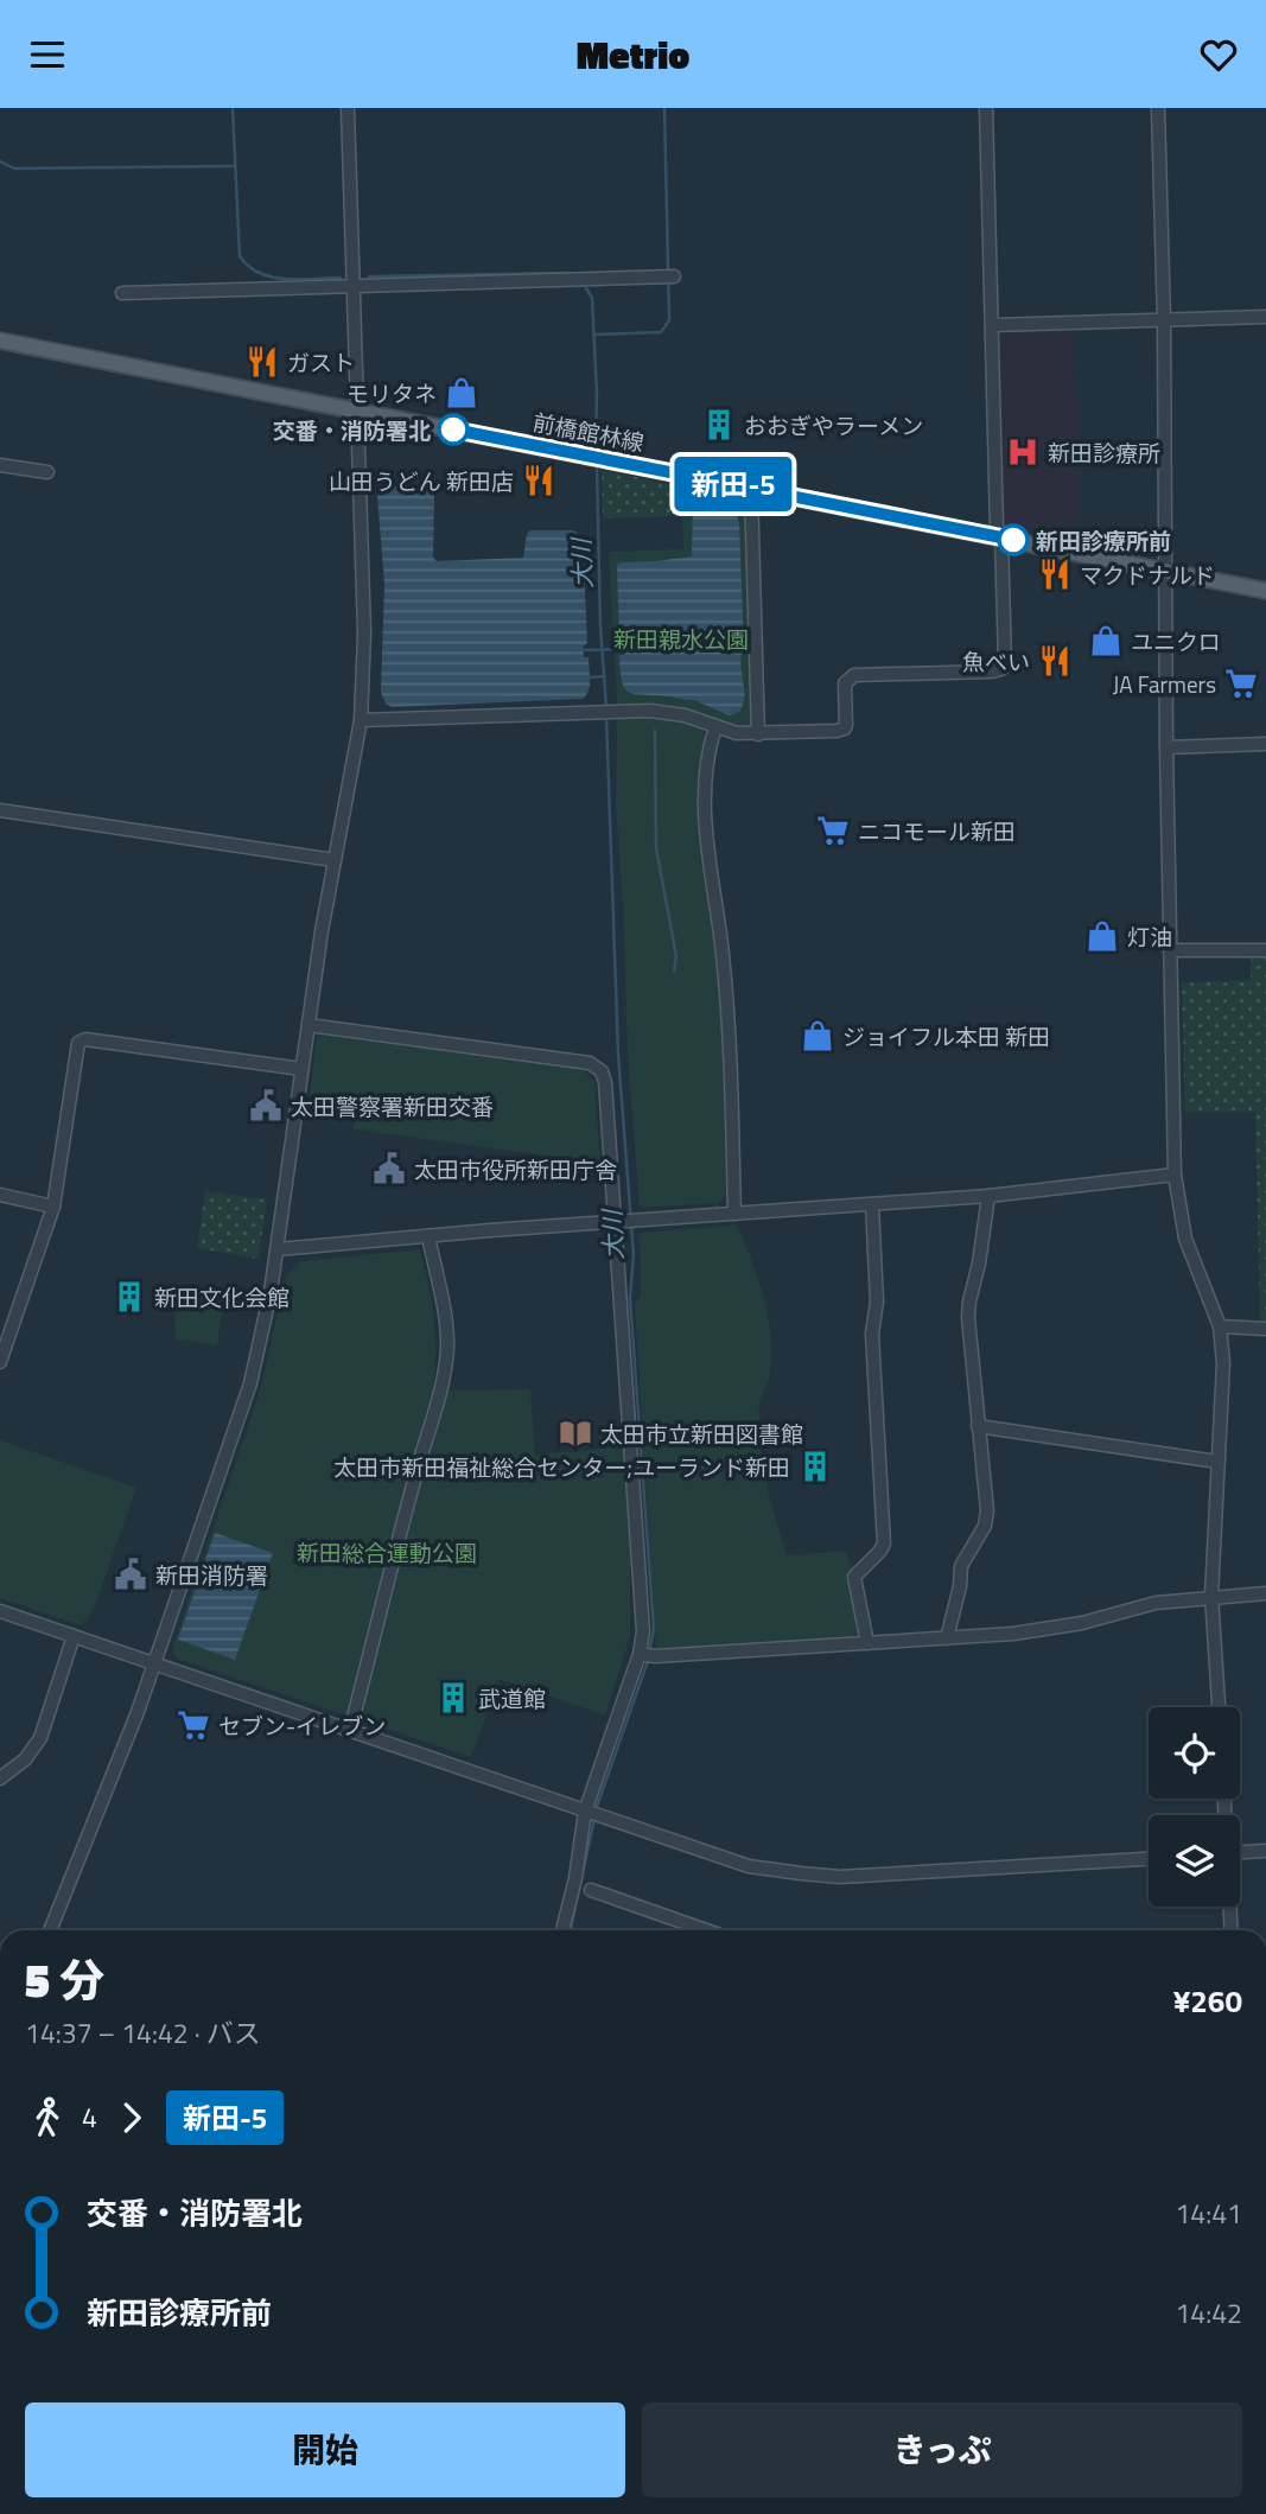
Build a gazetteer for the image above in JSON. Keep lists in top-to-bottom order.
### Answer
{
  "streets": {
    "main road": ["前橋館林線"]
  },
  "water": ["大川"],
  "parks": ["新田親水公園", "新田総合運動公園"],
  "places": {
    "restaurant": [
      "ガスト",
      "山田うどん 新田店",
      "マクドナルド",
      "魚べい"
    ],
    "shop": [
      "モリタネ",
      "ユニクロ",
      "灯油",
      "ジョイフル本田 新田"
    ],
    "building": [
      "おおぎやラーメン",
      "新田文化会館",
      "太田市新田福祉総合センター;ユーランド新田",
      "武道館"
    ],
    "other": ["交番・消防署北", "新田診療所前"],
    "hospital": ["新田診療所"],
    "supermarket": ["JA Farmers", "ニコモール新田", "セブン-イレブン"],
    "public building": ["太田警察署新田交番", "太田市役所新田庁舎", "新田消防署"],
    "library": ["太田市立新田図書館"]
  },
  "lines": ["bus line 新田-5"],
  "page": {
    "header": "Metrio",
    "on_map": "新田-5",
    "heading": ["5 分", "14:37 – 14:42 · バス", "¥260"],
    "legs": ["4", "新田-5"],
    "list": [
      {
        "name": "交番・消防署北",
        "value": "14:41"
      },
      {
        "name": "新田診療所前",
        "value": "14:42"
      }
    ],
    "buttons": ["開始", "きっぷ"]
  }
}
